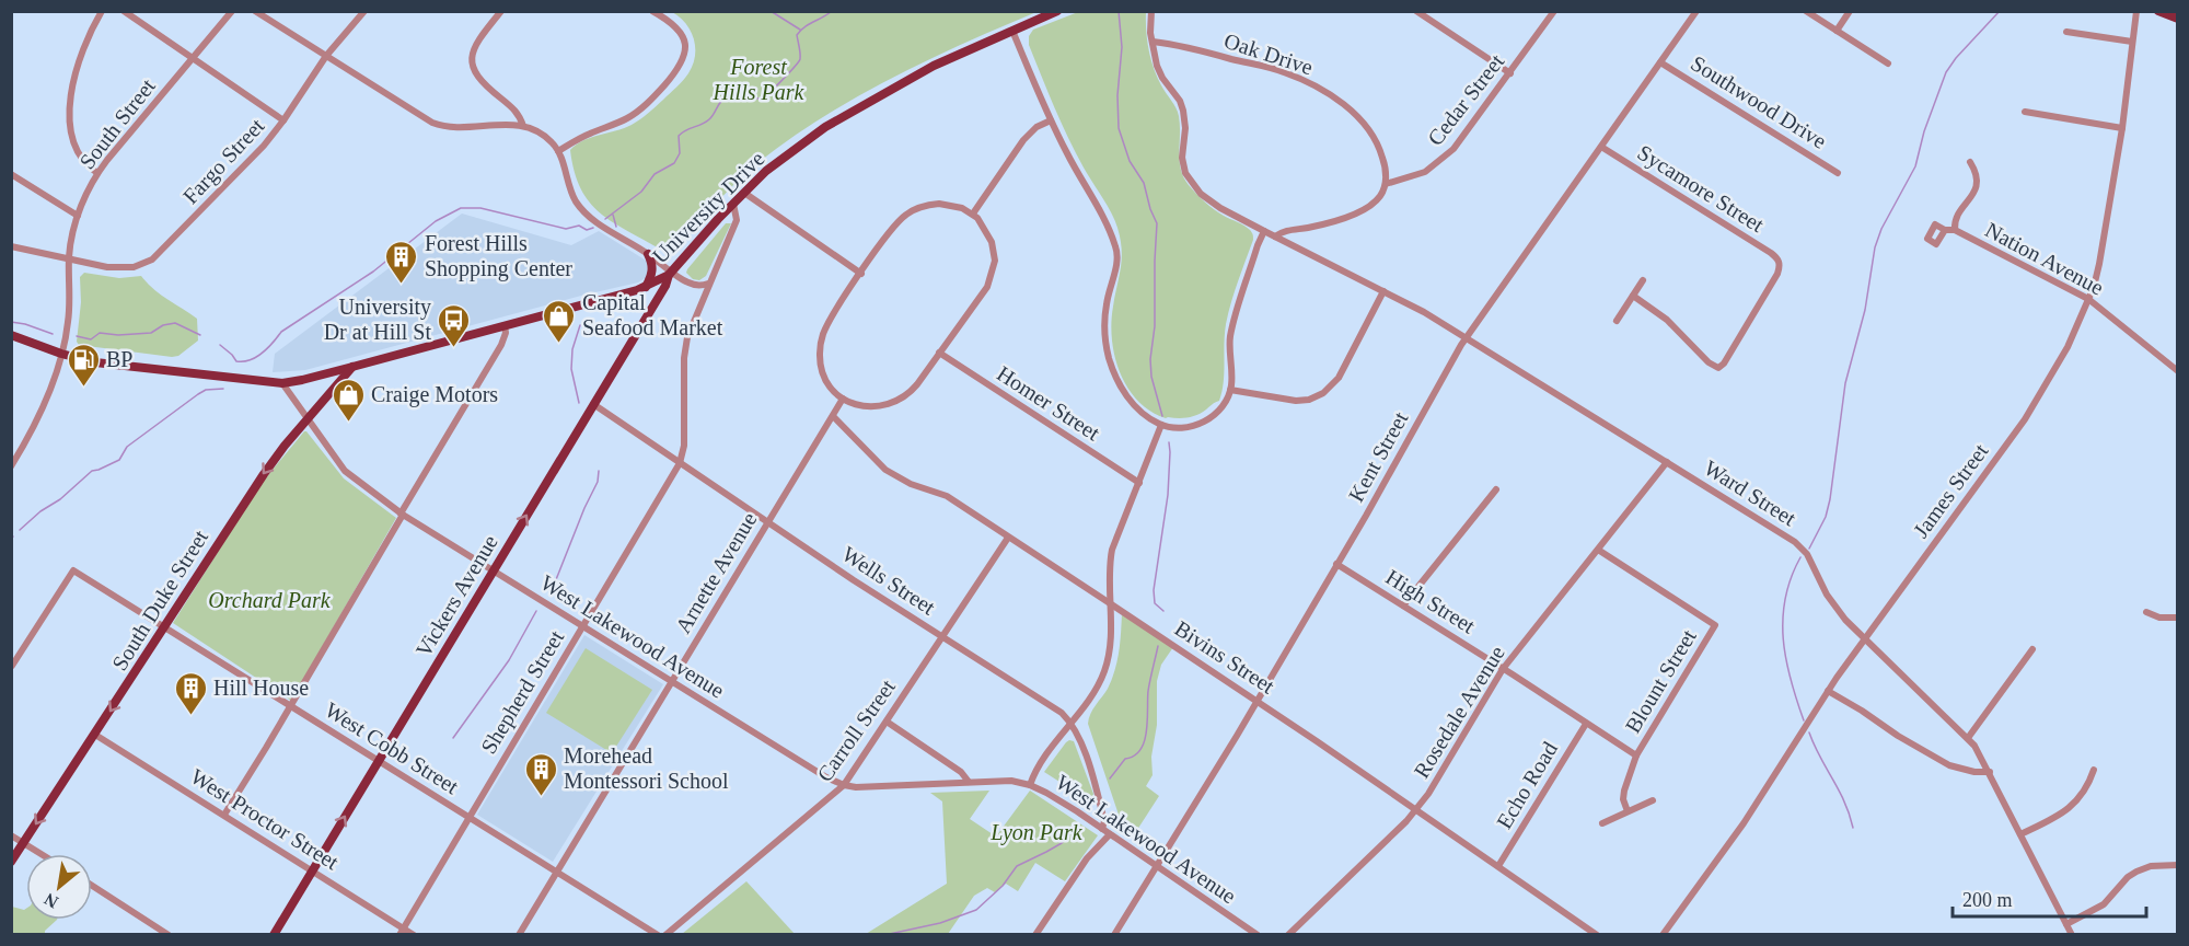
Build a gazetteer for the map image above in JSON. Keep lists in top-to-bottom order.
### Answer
{
  "streets": {
    "main road": ["University Drive", "Vickers Avenue", "South Duke Street"],
    "street": [
      "Oak Drive",
      "Cedar Street",
      "Southwood Drive",
      "South Street",
      "Fargo Street",
      "Sycamore Street",
      "Nation Avenue",
      "Homer Street",
      "Kent Street",
      "James Street",
      "Ward Street",
      "Arnette Avenue",
      "Wells Street",
      "High Street",
      "West Lakewood Avenue",
      "Bivins Street",
      "Blount Street",
      "Shepherd Street",
      "Rosedale Avenue",
      "Carroll Street",
      "West Cobb Street",
      "Echo Road",
      "West Proctor Street"
    ]
  },
  "crossings": [
    ["Oak Drive", "Cedar Street"],
    ["Oak Drive", "Ward Street"],
    ["Southwood Drive", "Kent Street"],
    ["South Street", "Fargo Street"],
    ["Sycamore Street", "Kent Street"],
    ["University Drive", "Vickers Avenue"],
    ["University Drive", "South Duke Street"],
    ["University Drive", "West Lakewood Avenue"],
    ["University Drive", "Shepherd Street"],
    ["Nation Avenue", "James Street"],
    ["Kent Street", "Ward Street"],
    ["Kent Street", "High Street"],
    ["Kent Street", "West Lakewood Avenue"],
    ["Kent Street", "Bivins Street"],
    ["James Street", "Ward Street"],
    ["Ward Street", "Rosedale Avenue"],
    ["Arnette Avenue", "Wells Street"],
    ["Arnette Avenue", "West Lakewood Avenue"],
    ["Arnette Avenue", "Bivins Street"],
    ["Arnette Avenue", "West Cobb Street"],
    ["Wells Street", "Vickers Avenue"],
    ["Wells Street", "West Lakewood Avenue"],
    ["Wells Street", "Shepherd Street"],
    ["Wells Street", "Carroll Street"],
    ["Vickers Avenue", "West Lakewood Avenue"],
    ["Vickers Avenue", "West Cobb Street"],
    ["Vickers Avenue", "West Proctor Street"],
    ["South Duke Street", "West Lakewood Avenue"],
    ["South Duke Street", "West Cobb Street"],
    ["South Duke Street", "West Proctor Street"],
    ["High Street", "Blount Street"],
    ["High Street", "Rosedale Avenue"],
    ["High Street", "Echo Road"],
    ["West Lakewood Avenue", "Shepherd Street"],
    ["West Lakewood Avenue", "Carroll Street"],
    ["Bivins Street", "Rosedale Avenue"],
    ["Bivins Street", "Carroll Street"],
    ["Bivins Street", "Echo Road"],
    ["Blount Street", "Rosedale Avenue"],
    ["Shepherd Street", "West Cobb Street"],
    ["Shepherd Street", "West Proctor Street"]
  ],
  "one_way": ["Vickers Avenue", "South Duke Street"],
  "parks": ["Forest Hills Park", "Orchard Park", "Lyon Park"],
  "places": {
    "building": ["Forest Hills Shopping Center", "Hill House", "Morehead Montessori School"],
    "shop": ["Capital Seafood Market", "Craige Motors"],
    "bus stop": ["University Dr at Hill St"],
    "fuel station": ["BP"]
  },
  "scale_bar": "200 m",
  "north": "bottom left"
}
